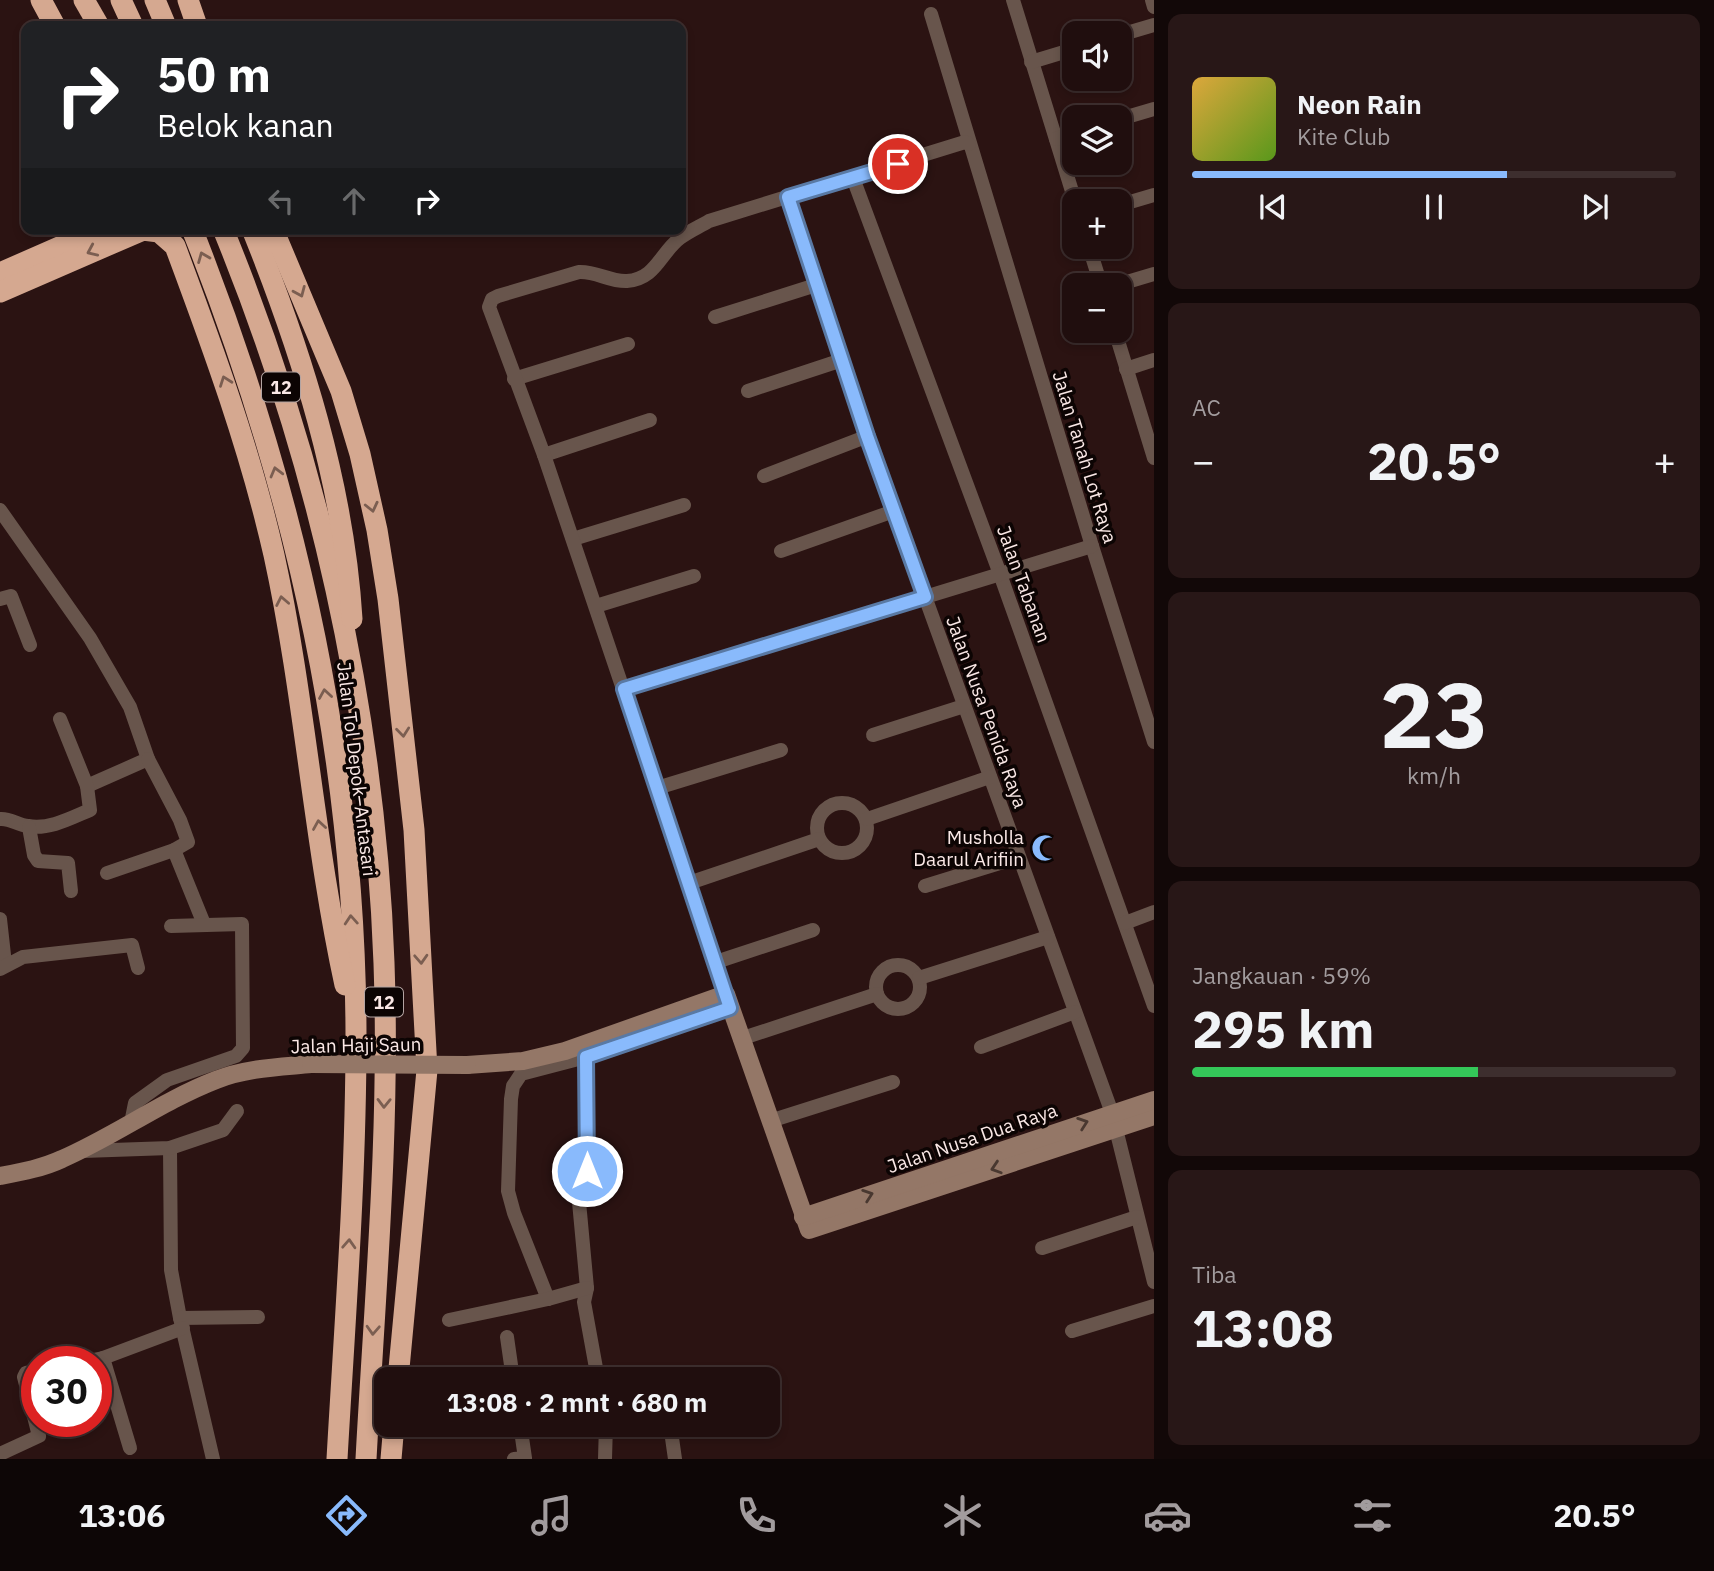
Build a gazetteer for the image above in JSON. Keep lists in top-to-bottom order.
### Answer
{
  "streets": {
    "highway": ["12", "Jalan Tol Depok–Antasari"],
    "street": [
      "Jalan Tanah Lot Raya",
      "Jalan Tabanan",
      "Jalan Nusa Penida Raya",
      "Jalan Haji Saun",
      "Jalan Nusa Dua Raya"
    ]
  },
  "crossings": [
    ["Jalan Nusa Penida Raya", "Jalan Nusa Dua Raya"]
  ],
  "places": {
    "mosque": ["Musholla Daarul Arifiin"]
  },
  "page": {
    "map_buttons": ["+", "−"],
    "turn": ["50 m", "Belok kanan"],
    "song": ["Neon Rain", "Kite Club"],
    "tile": [
      "AC",
      ["23", "km/h"],
      ["Jangkauan · 59%", "295 km"],
      ["Tiba", "13:08"]
    ],
    "heat": ["−", "20.5°", "+"],
    "limit": "30",
    "trip": "13:08 · 2 mnt · 680 m",
    "tabs": ["13:06", "20.5°"]
  }
}
